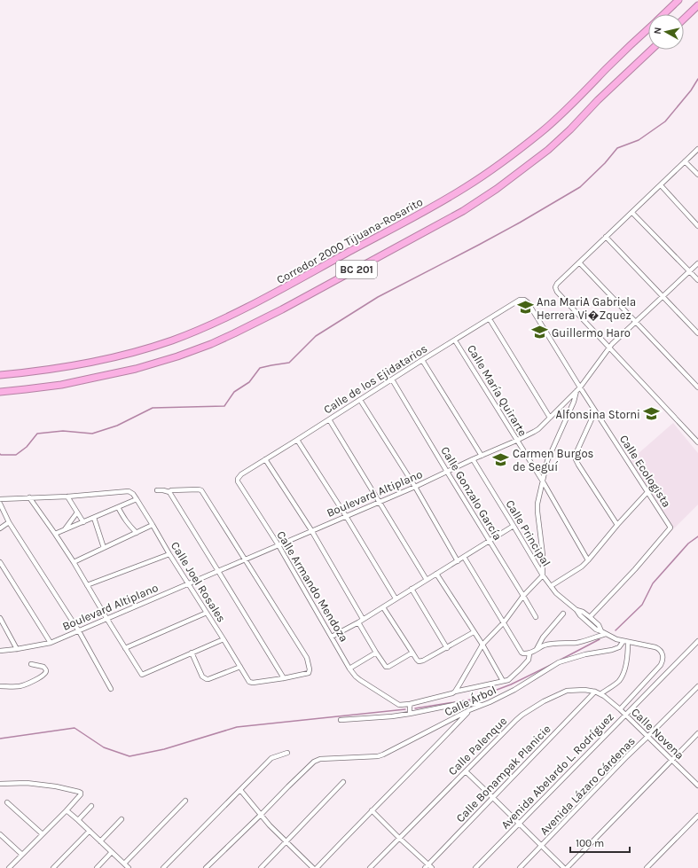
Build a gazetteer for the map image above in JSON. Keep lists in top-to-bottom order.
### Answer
{
  "streets": {
    "highway": ["Corredor 2000 Tijuana-Rosarito", "BC 201"],
    "street": [
      "Calle de los Ejidatarios",
      "Calle María Quirarte",
      "Calle Ecologista",
      "Boulevard Altiplano",
      "Calle Gonzalo García",
      "Calle Principal",
      "Calle Joel Rosales",
      "Calle Armando Mendoza",
      "Calle Árbol",
      "Calle Novena",
      "Calle Palenque",
      "Avenida Abelardo L. Rodríguez",
      "Calle Bonampak Planicie",
      "Avenida Lázaro Cárdenas"
    ]
  },
  "crossings": [
    ["Calle de los Ejidatarios", "Calle María Quirarte"],
    ["Calle de los Ejidatarios", "Calle Ecologista"],
    ["Calle de los Ejidatarios", "Calle Gonzalo García"],
    ["Calle de los Ejidatarios", "Calle Armando Mendoza"],
    ["Calle María Quirarte", "Boulevard Altiplano"],
    ["Calle Ecologista", "Boulevard Altiplano"],
    ["Calle Ecologista", "Calle Principal"],
    ["Boulevard Altiplano", "Calle Gonzalo García"],
    ["Boulevard Altiplano", "Calle Principal"],
    ["Boulevard Altiplano", "Calle Joel Rosales"],
    ["Boulevard Altiplano", "Calle Armando Mendoza"],
    ["Calle Principal", "Calle Árbol"],
    ["Calle Principal", "Calle Novena"],
    ["Calle Principal", "Calle Palenque"],
    ["Calle Novena", "Calle Palenque"],
    ["Calle Novena", "Avenida Abelardo L. Rodríguez"],
    ["Calle Novena", "Avenida Lázaro Cárdenas"],
    ["Calle Palenque", "Calle Bonampak Planicie"]
  ],
  "places": {
    "school or university": [
      "Ana MariA Gabriela Herrera Vi�Zquez",
      "Guillermo Haro",
      "Alfonsina Storni",
      "Carmen Burgos de Seguí"
    ]
  },
  "scale_bar": "100 m",
  "north": "left"
}
